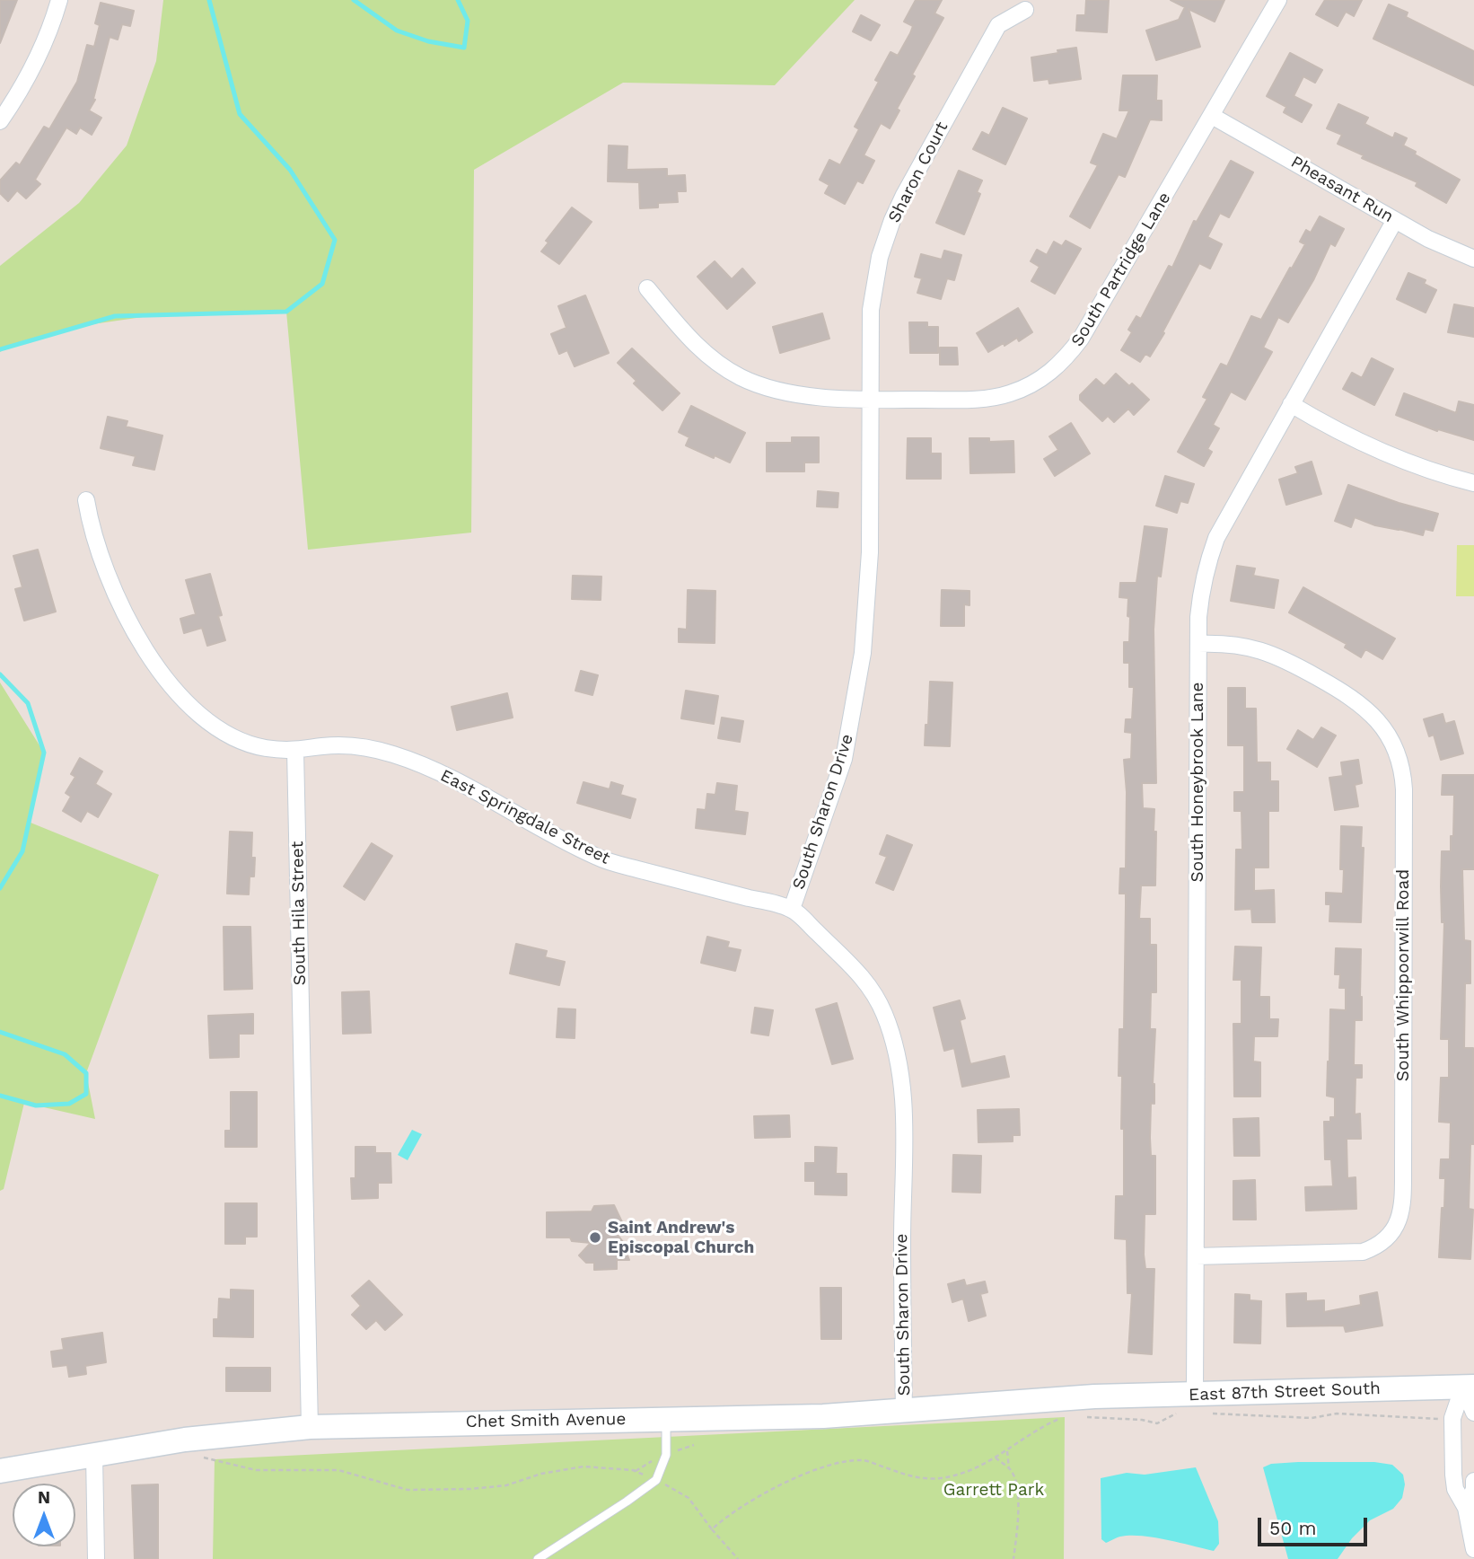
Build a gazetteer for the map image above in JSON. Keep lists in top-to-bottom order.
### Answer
{
  "streets": {
    "street": [
      "Sharon Court",
      "Pheasant Run",
      "South Partridge Lane",
      "South Honeybrook Lane",
      "South Sharon Drive",
      "East Springdale Street",
      "South Hila Street",
      "South Whippoorwill Road",
      "East 87th Street South",
      "Chet Smith Avenue"
    ]
  },
  "crossings": [
    ["Sharon Court", "South Partridge Lane"],
    ["Sharon Court", "South Sharon Drive"],
    ["Pheasant Run", "South Partridge Lane"],
    ["Pheasant Run", "South Honeybrook Lane"],
    ["South Partridge Lane", "South Sharon Drive"],
    ["South Honeybrook Lane", "South Whippoorwill Road"],
    ["South Honeybrook Lane", "East 87th Street South"],
    ["South Sharon Drive", "East Springdale Street"],
    ["South Sharon Drive", "Chet Smith Avenue"],
    ["East Springdale Street", "South Hila Street"],
    ["South Hila Street", "Chet Smith Avenue"],
    ["East 87th Street South", "Chet Smith Avenue"]
  ],
  "parks": ["Garrett Park"],
  "places": ["Saint Andrew's Episcopal Church"],
  "scale_bar": "50 m",
  "north": "top"
}
